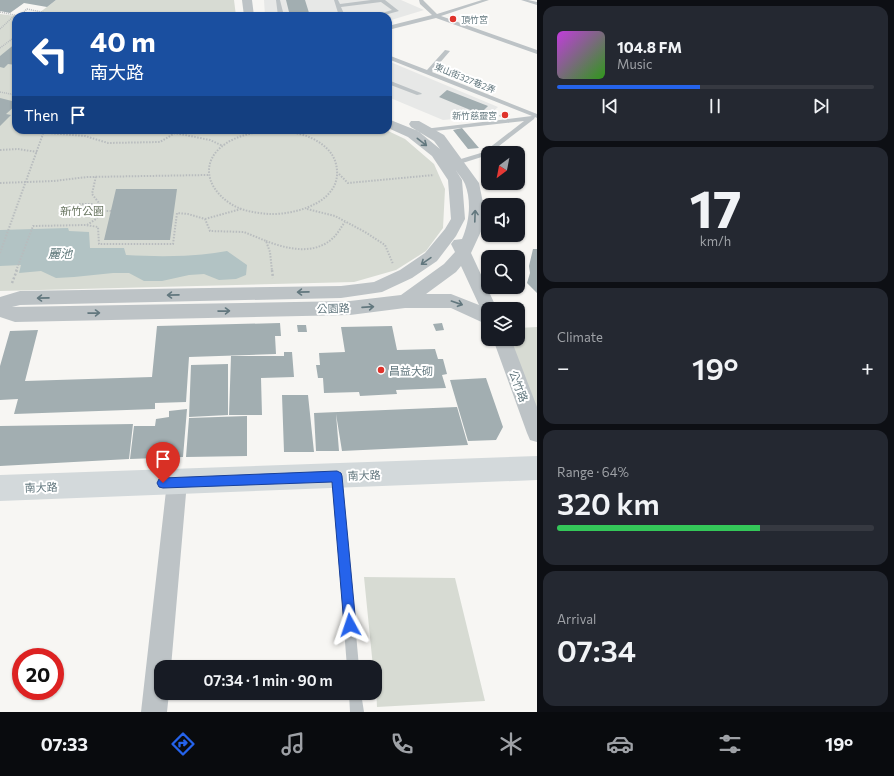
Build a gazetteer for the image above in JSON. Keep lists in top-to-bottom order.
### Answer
{
  "streets": {
    "main road": ["南大路"],
    "street": ["公園路", "公竹路"],
    "lane": ["東山街327巷2弄"]
  },
  "water": ["麗池"],
  "parks": ["新竹公園"],
  "places": ["頂竹宮", "新竹慈靈宮", "昌益大砌"],
  "north": "bottom left",
  "page": {
    "turn": ["40 m", "南大路"],
    "song": ["104.8 FM", "Music"],
    "then": "Then",
    "tile": [
      ["17", "km/h"],
      "Climate",
      ["Range · 64%", "320 km"],
      ["Arrival", "07:34"]
    ],
    "heat": ["−", "19°", "+"],
    "limit": "20",
    "trip": "07:34 · 1 min · 90 m",
    "tabs": ["07:33", "19°"]
  }
}
